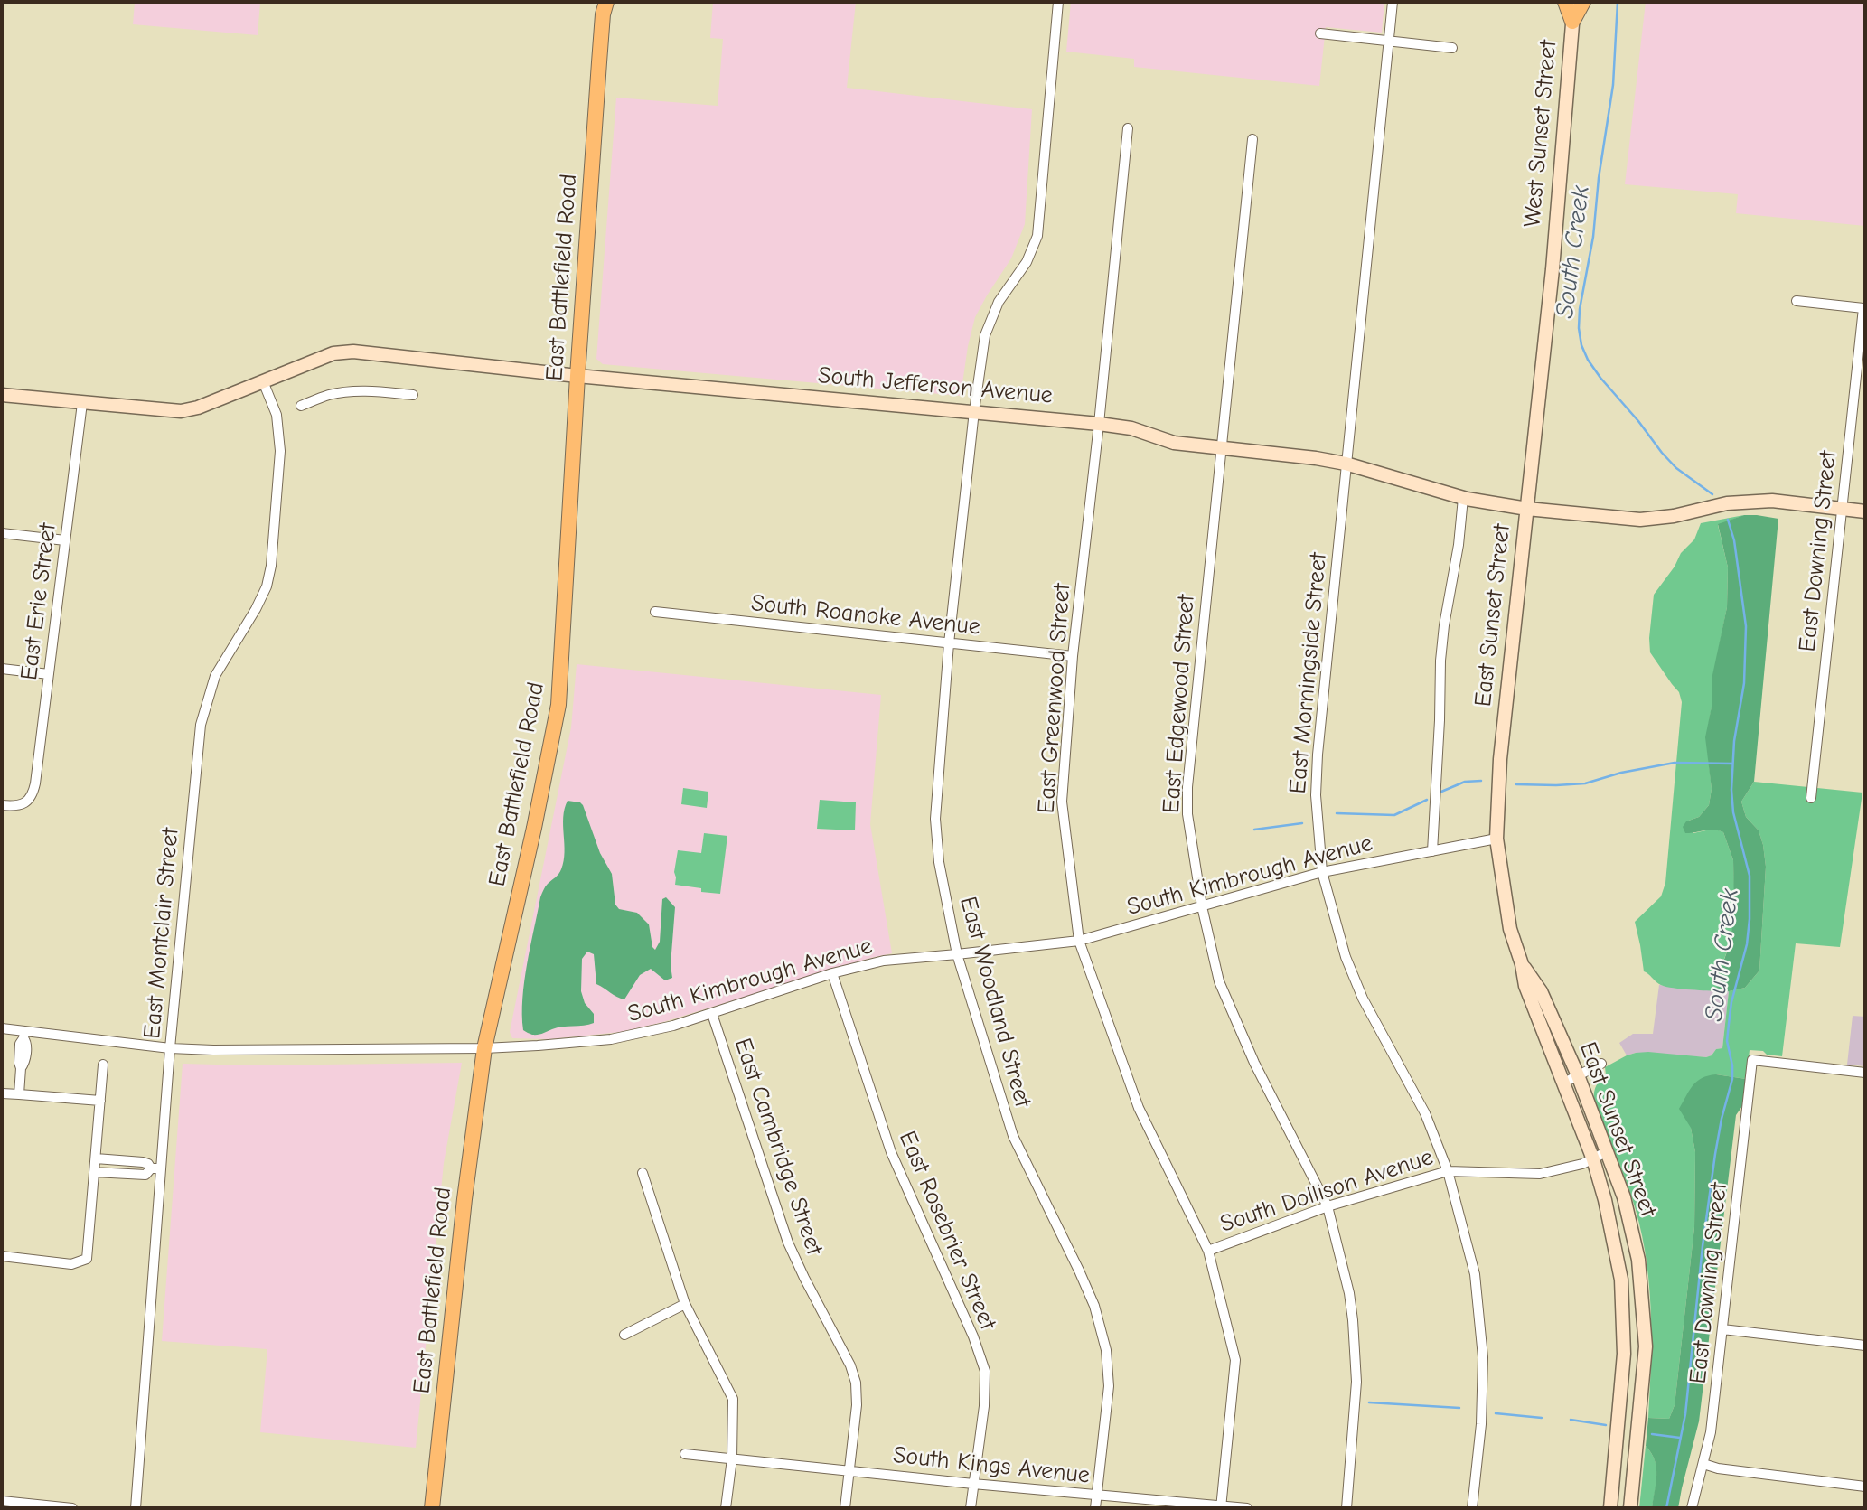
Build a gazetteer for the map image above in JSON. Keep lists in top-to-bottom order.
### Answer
{
  "streets": {
    "main road": [
      "West Sunset Street",
      "East Battlefield Road",
      "South Jefferson Avenue",
      "East Sunset Street"
    ],
    "street": [
      "East Downing Street",
      "East Erie Street",
      "South Roanoke Avenue",
      "East Morningside Street",
      "East Greenwood Street",
      "East Edgewood Street",
      "South Kimbrough Avenue",
      "East Montclair Street",
      "East Woodland Street",
      "East Cambridge Street",
      "South Dollison Avenue",
      "East Rosebrier Street",
      "South Kings Avenue"
    ]
  },
  "crossings": [
    ["West Sunset Street", "East Sunset Street"],
    ["East Battlefield Road", "South Jefferson Avenue"],
    ["East Battlefield Road", "South Kimbrough Avenue"],
    ["South Jefferson Avenue", "East Downing Street"],
    ["South Jefferson Avenue", "East Erie Street"],
    ["South Jefferson Avenue", "East Sunset Street"],
    ["South Jefferson Avenue", "East Morningside Street"],
    ["South Jefferson Avenue", "East Greenwood Street"],
    ["South Jefferson Avenue", "East Edgewood Street"],
    ["South Jefferson Avenue", "East Montclair Street"],
    ["South Jefferson Avenue", "East Woodland Street"],
    ["South Roanoke Avenue", "East Greenwood Street"],
    ["South Roanoke Avenue", "East Woodland Street"],
    ["East Sunset Street", "South Kimbrough Avenue"],
    ["East Sunset Street", "South Dollison Avenue"],
    ["East Morningside Street", "South Kimbrough Avenue"],
    ["East Morningside Street", "South Dollison Avenue"],
    ["East Greenwood Street", "South Kimbrough Avenue"],
    ["East Greenwood Street", "South Dollison Avenue"],
    ["East Greenwood Street", "South Kings Avenue"],
    ["East Edgewood Street", "South Kimbrough Avenue"],
    ["East Edgewood Street", "South Dollison Avenue"],
    ["South Kimbrough Avenue", "East Montclair Street"],
    ["South Kimbrough Avenue", "East Woodland Street"],
    ["South Kimbrough Avenue", "East Cambridge Street"],
    ["South Kimbrough Avenue", "East Rosebrier Street"],
    ["East Woodland Street", "South Kings Avenue"],
    ["East Cambridge Street", "South Kings Avenue"],
    ["East Rosebrier Street", "South Kings Avenue"]
  ],
  "water": ["South Creek"]
}
